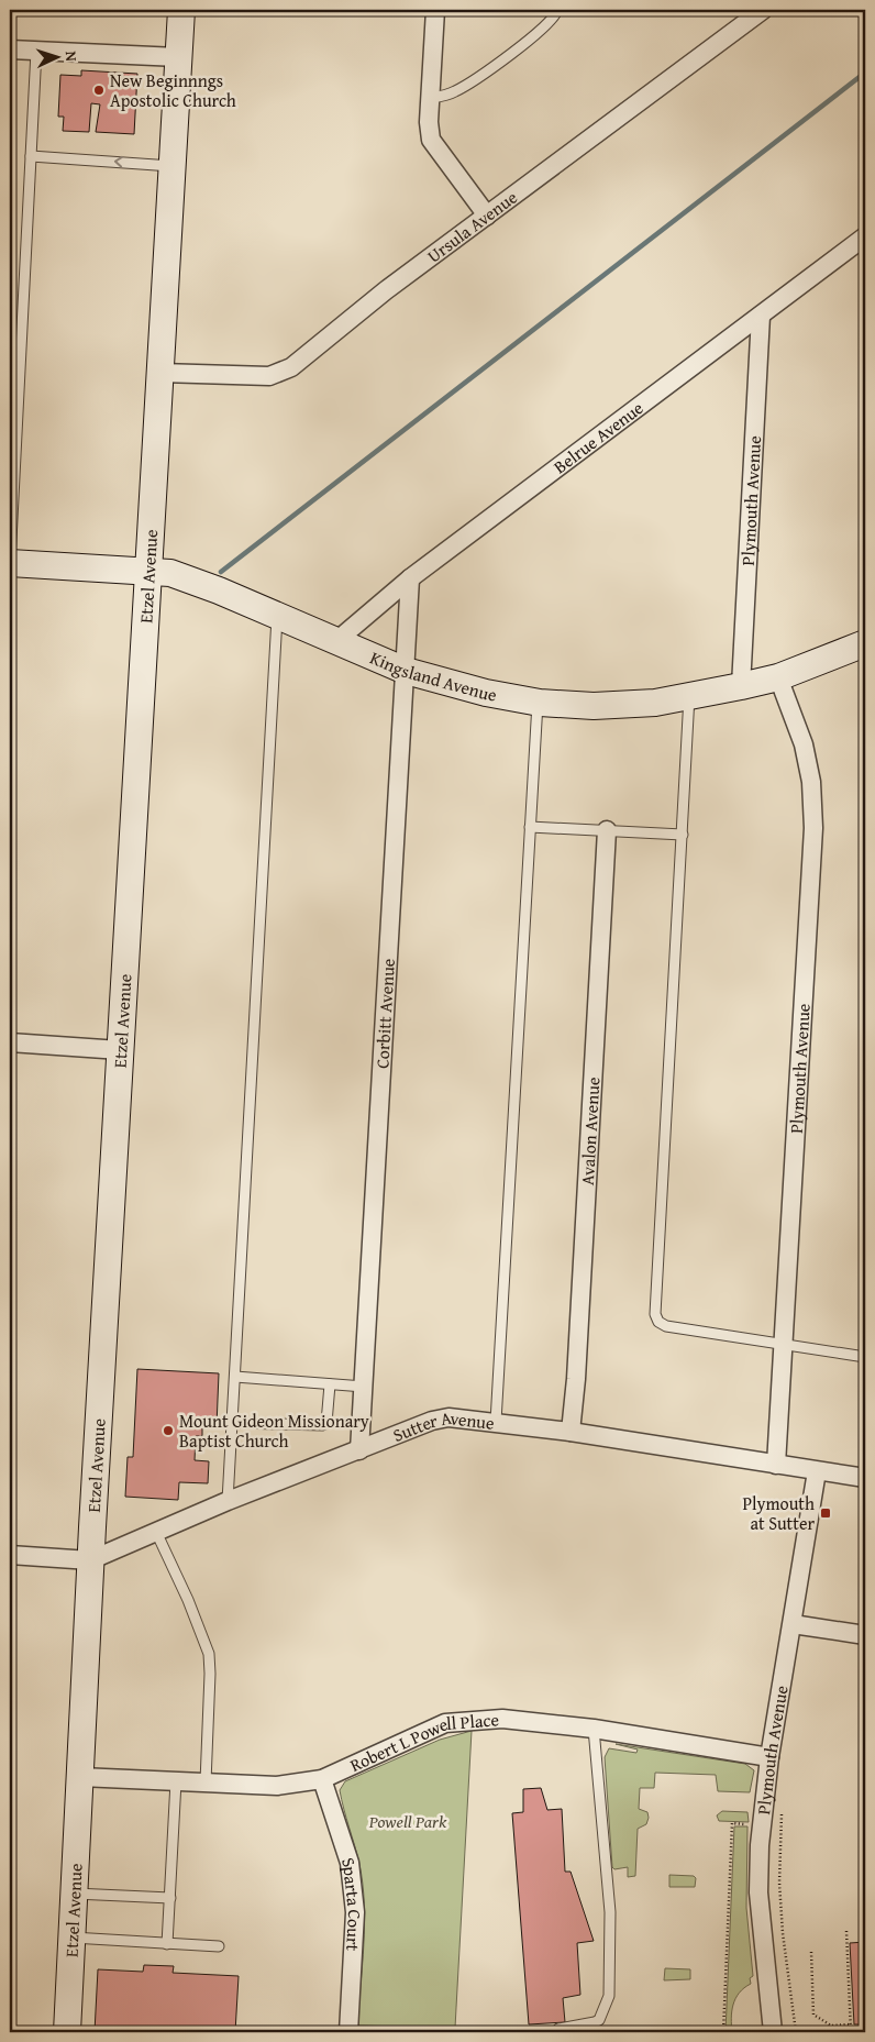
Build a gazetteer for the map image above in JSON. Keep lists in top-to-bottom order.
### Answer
{
  "streets": {
    "street": [
      "Ursula Avenue",
      "Belrue Avenue",
      "Plymouth Avenue",
      "Etzel Avenue",
      "Kingsland Avenue",
      "Corbitt Avenue",
      "Avalon Avenue",
      "Sutter Avenue",
      "Robert L Powell Place",
      "Sparta Court"
    ]
  },
  "crossings": [
    ["Ursula Avenue", "Etzel Avenue"],
    ["Belrue Avenue", "Plymouth Avenue"],
    ["Belrue Avenue", "Kingsland Avenue"],
    ["Belrue Avenue", "Corbitt Avenue"],
    ["Plymouth Avenue", "Kingsland Avenue"],
    ["Plymouth Avenue", "Sutter Avenue"],
    ["Plymouth Avenue", "Robert L Powell Place"],
    ["Etzel Avenue", "Kingsland Avenue"],
    ["Etzel Avenue", "Sutter Avenue"],
    ["Etzel Avenue", "Robert L Powell Place"],
    ["Kingsland Avenue", "Corbitt Avenue"],
    ["Corbitt Avenue", "Sutter Avenue"],
    ["Avalon Avenue", "Sutter Avenue"],
    ["Robert L Powell Place", "Sparta Court"]
  ],
  "parks": ["Powell Park"],
  "places": {
    "other": ["New Beginnngs Apostolic Church", "Mount Gideon Missionary Baptist Church"],
    "transit": ["Plymouth at Sutter"]
  },
  "north": "right"
}
